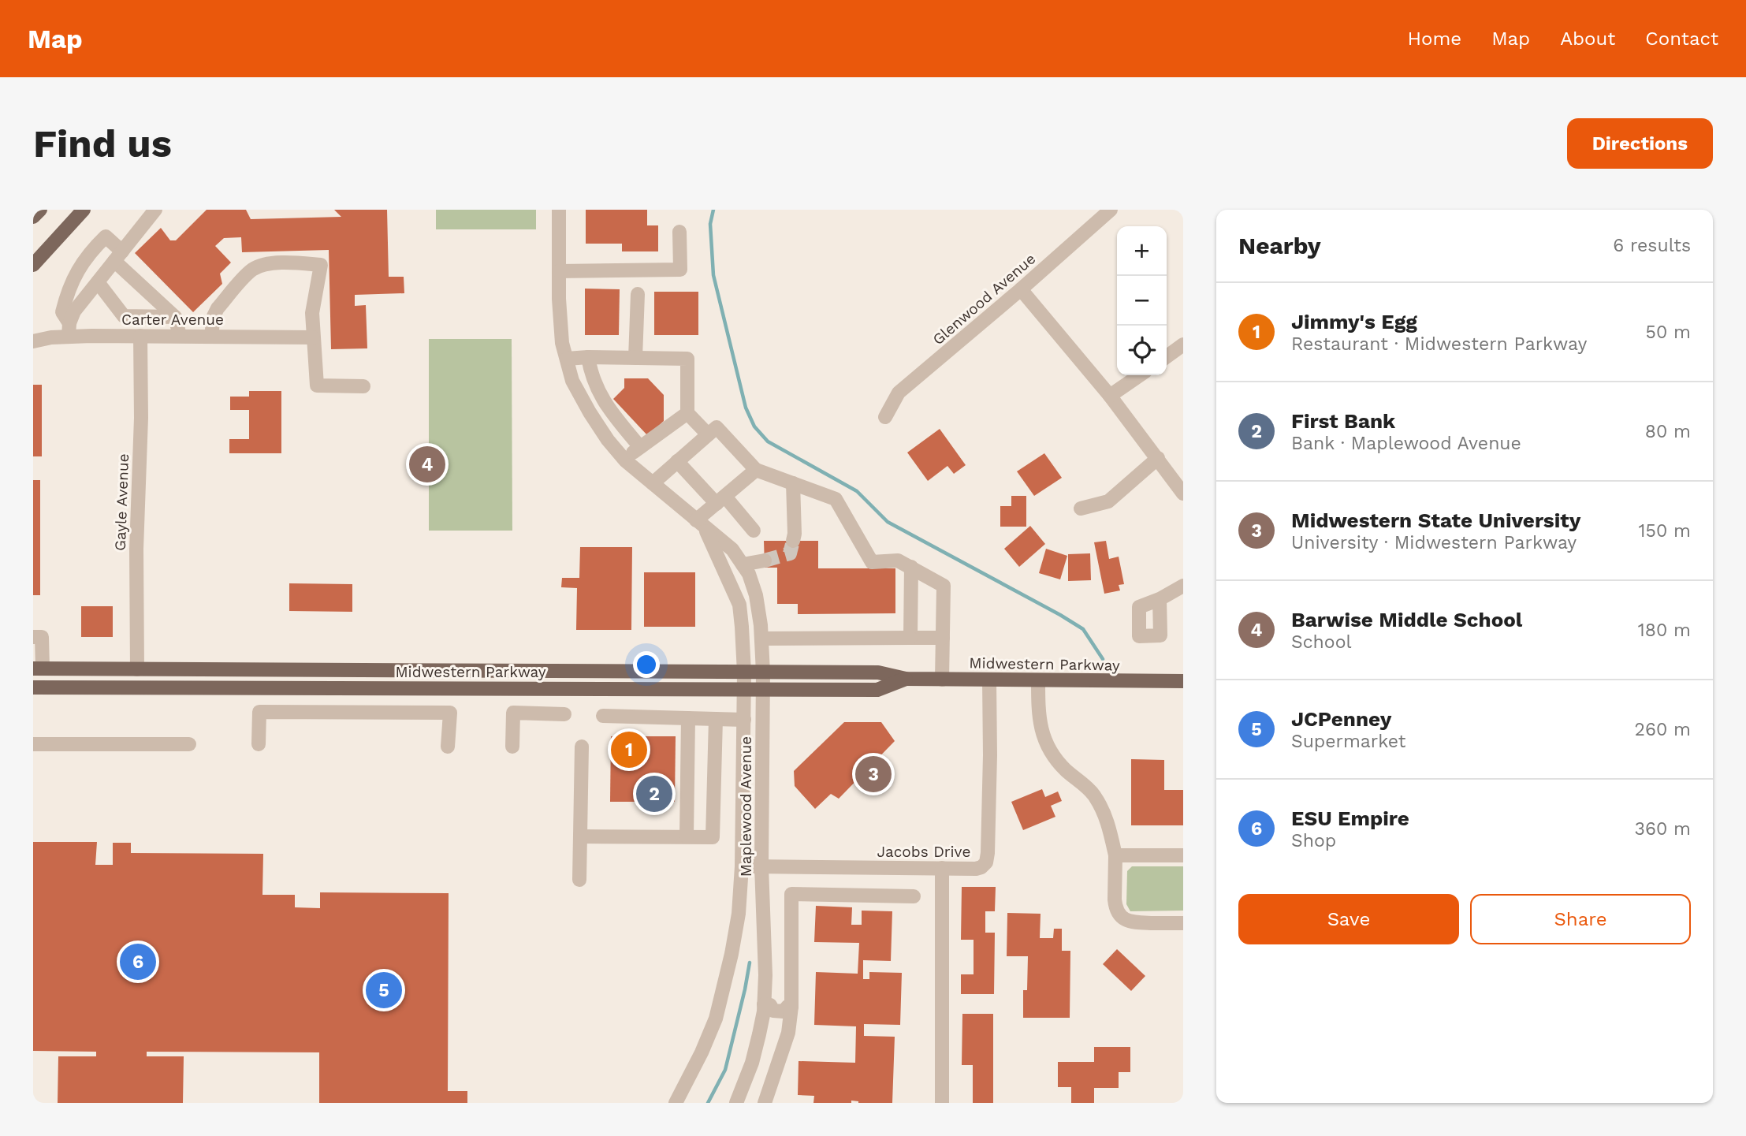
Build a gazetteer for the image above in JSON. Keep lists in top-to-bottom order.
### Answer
{
  "streets": {
    "main road": ["Midwestern Parkway"],
    "street": [
      "Glenwood Avenue",
      "Carter Avenue",
      "Gayle Avenue",
      "Maplewood Avenue",
      "Jacobs Drive"
    ]
  },
  "crossings": [
    ["Carter Avenue", "Gayle Avenue"],
    ["Gayle Avenue", "Midwestern Parkway"],
    ["Midwestern Parkway", "Maplewood Avenue"],
    ["Midwestern Parkway", "Jacobs Drive"],
    ["Maplewood Avenue", "Jacobs Drive"]
  ],
  "page": {
    "header": "Map",
    "nav": [
      "Home",
      "Map",
      "About",
      "Contact"
    ],
    "buttons": [
      "Directions",
      ["Save", "Share"]
    ],
    "title": "Find us",
    "heading": ["Nearby", "6 results"],
    "map_buttons": ["+", "−"],
    "list": [
      {
        "mark": "1",
        "name": "Jimmy's Egg",
        "note": "Restaurant · Midwestern Parkway",
        "value": "50 m"
      },
      {
        "mark": "2",
        "name": "First Bank",
        "note": "Bank · Maplewood Avenue",
        "value": "80 m"
      },
      {
        "mark": "3",
        "name": "Midwestern State University",
        "note": "University · Midwestern Parkway",
        "value": "150 m"
      },
      {
        "mark": "4",
        "name": "Barwise Middle School",
        "note": "School",
        "value": "180 m"
      },
      {
        "mark": "5",
        "name": "JCPenney",
        "note": "Supermarket",
        "value": "260 m"
      },
      {
        "mark": "6",
        "name": "ESU Empire",
        "note": "Shop",
        "value": "360 m"
      }
    ],
    "pins": [
      "4",
      "1",
      "3",
      "2",
      "6",
      "5"
    ]
  }
}
